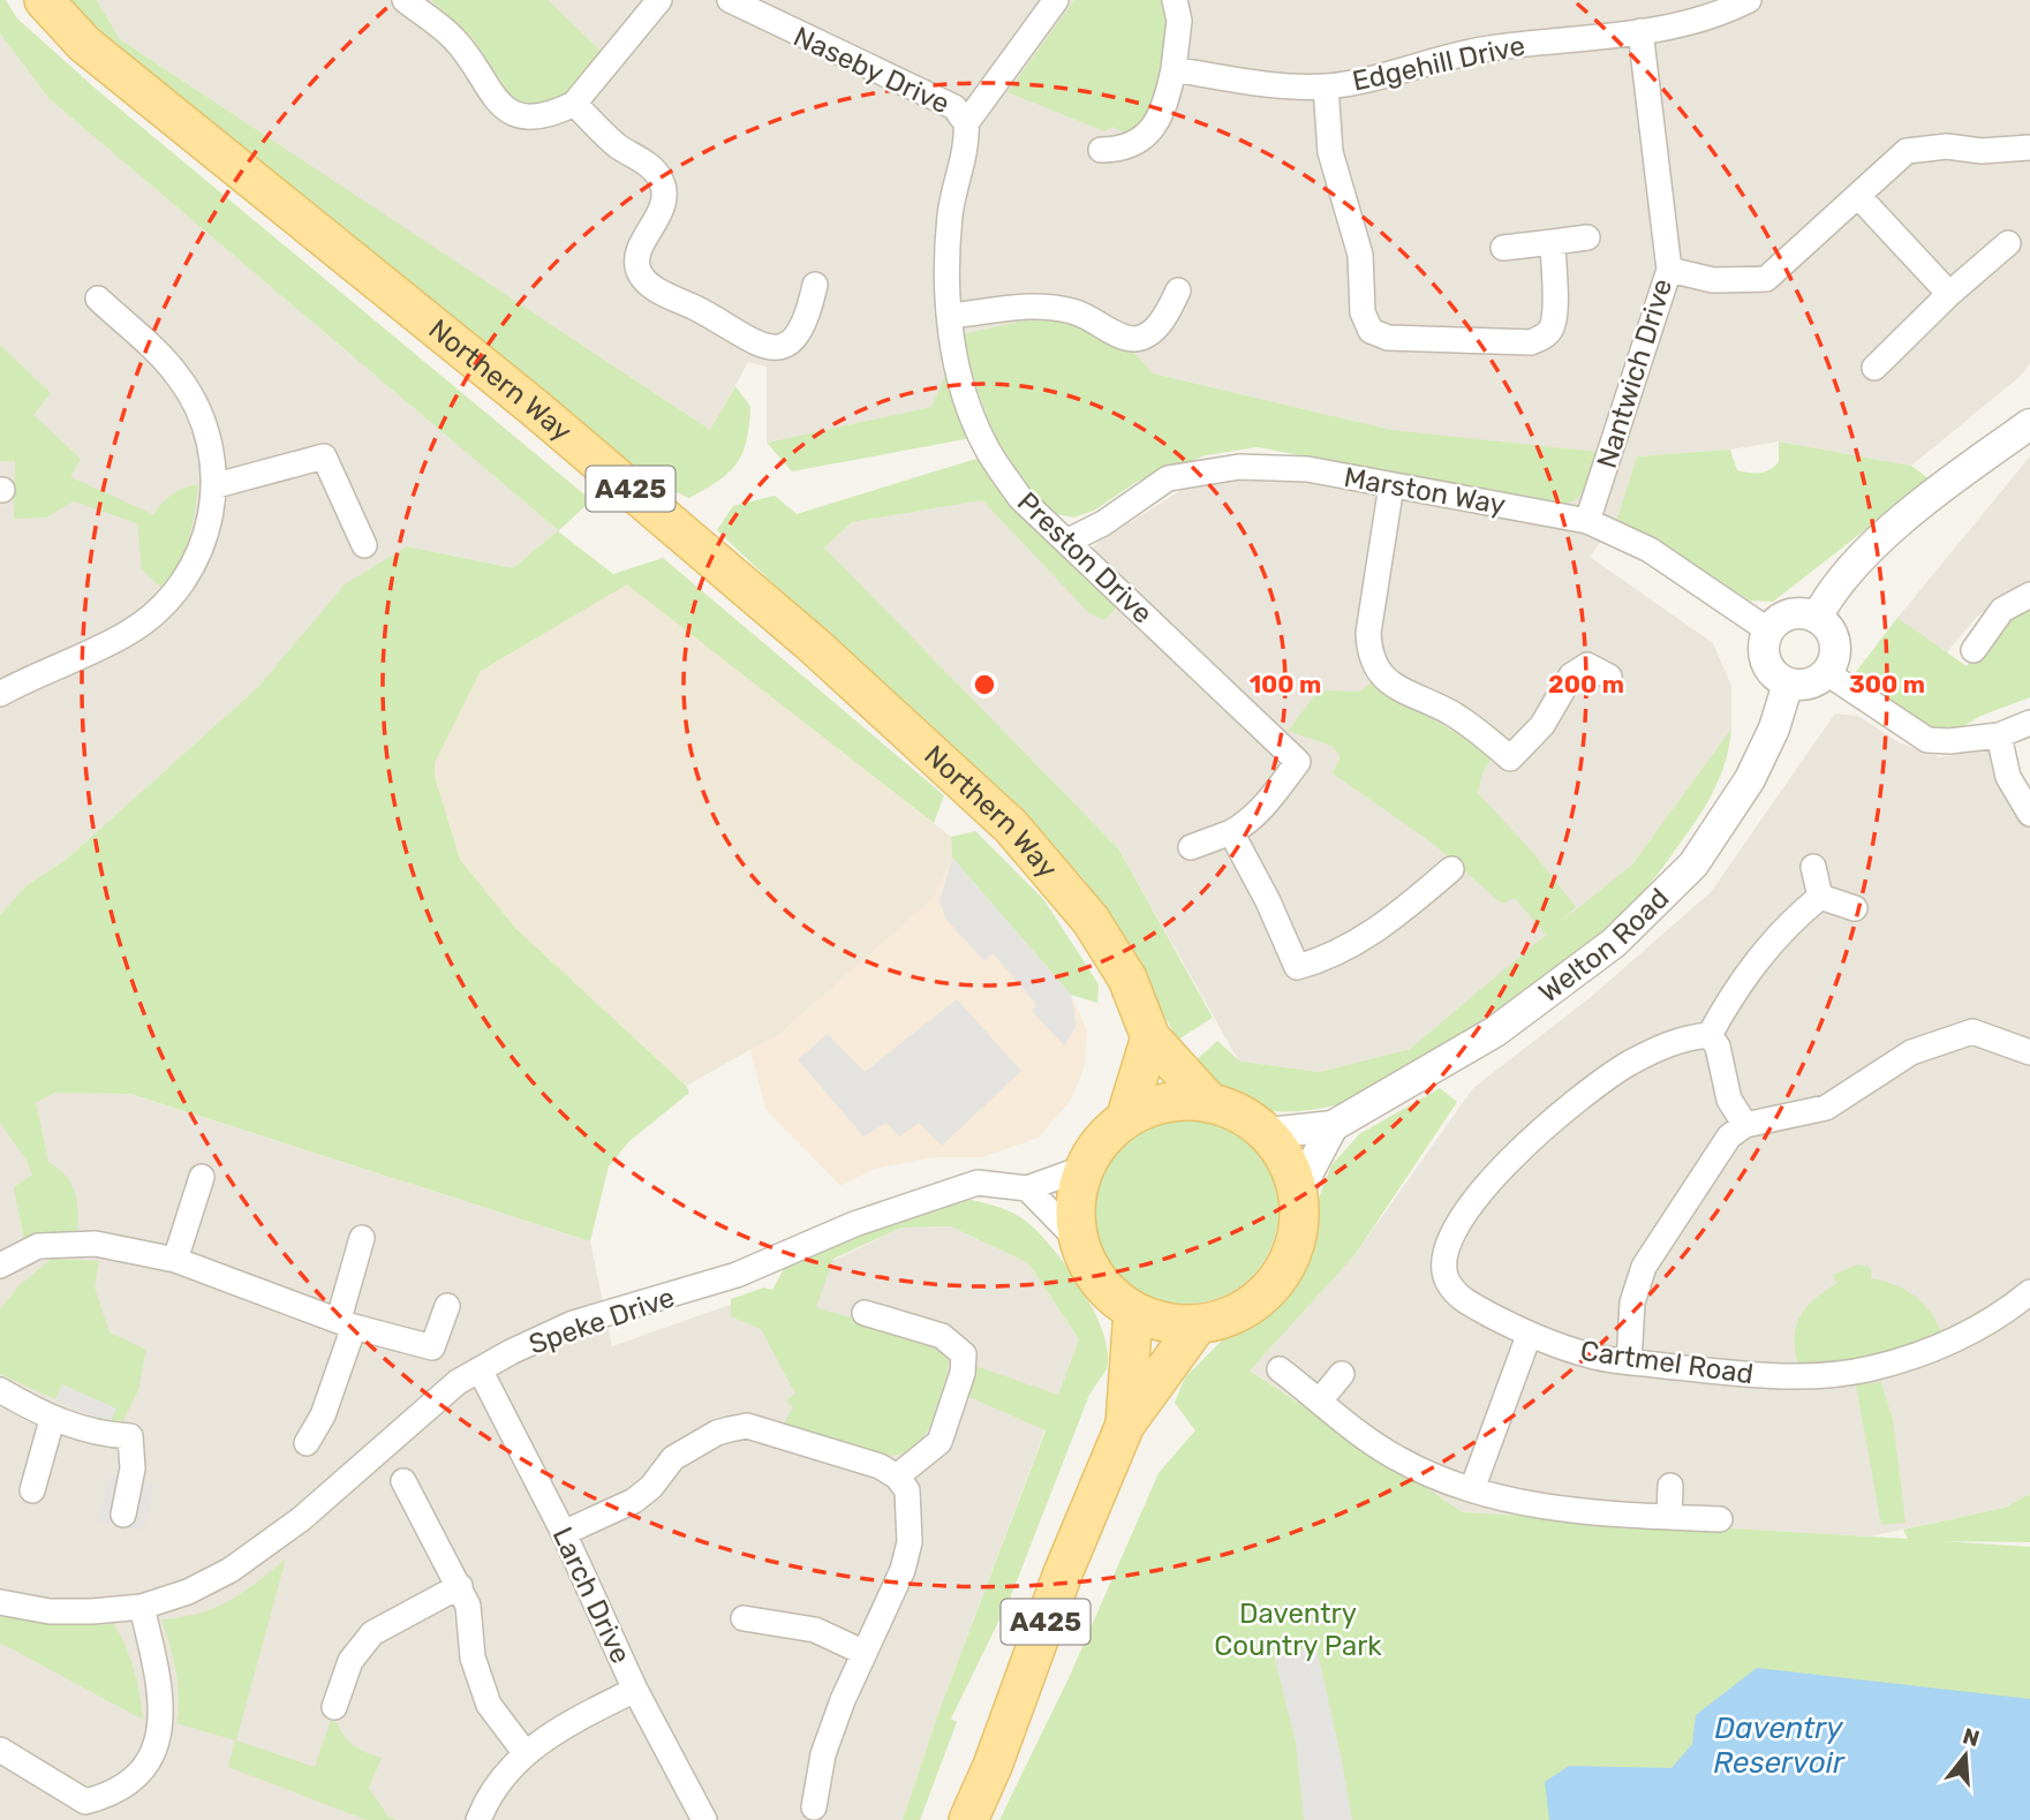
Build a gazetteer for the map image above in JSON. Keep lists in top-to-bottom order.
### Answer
{
  "streets": {
    "main road": ["Northern Way", "A425"],
    "street": [
      "Edgehill Drive",
      "Naseby Drive",
      "Nantwich Drive",
      "Marston Way",
      "Preston Drive",
      "Welton Road",
      "Speke Drive",
      "Cartmel Road",
      "Larch Drive"
    ]
  },
  "crossings": [
    ["Edgehill Drive", "Nantwich Drive"],
    ["Naseby Drive", "Preston Drive"],
    ["Nantwich Drive", "Marston Way"],
    ["Northern Way", "A425"],
    ["A425", "Welton Road"],
    ["A425", "Speke Drive"],
    ["Marston Way", "Preston Drive"],
    ["Marston Way", "Welton Road"],
    ["Welton Road", "Speke Drive"],
    ["Speke Drive", "Larch Drive"]
  ],
  "water": ["Daventry Reservoir"],
  "parks": ["Daventry Country Park"],
  "north": "top",
  "rings": ["100 m", "200 m", "300 m"]
}
